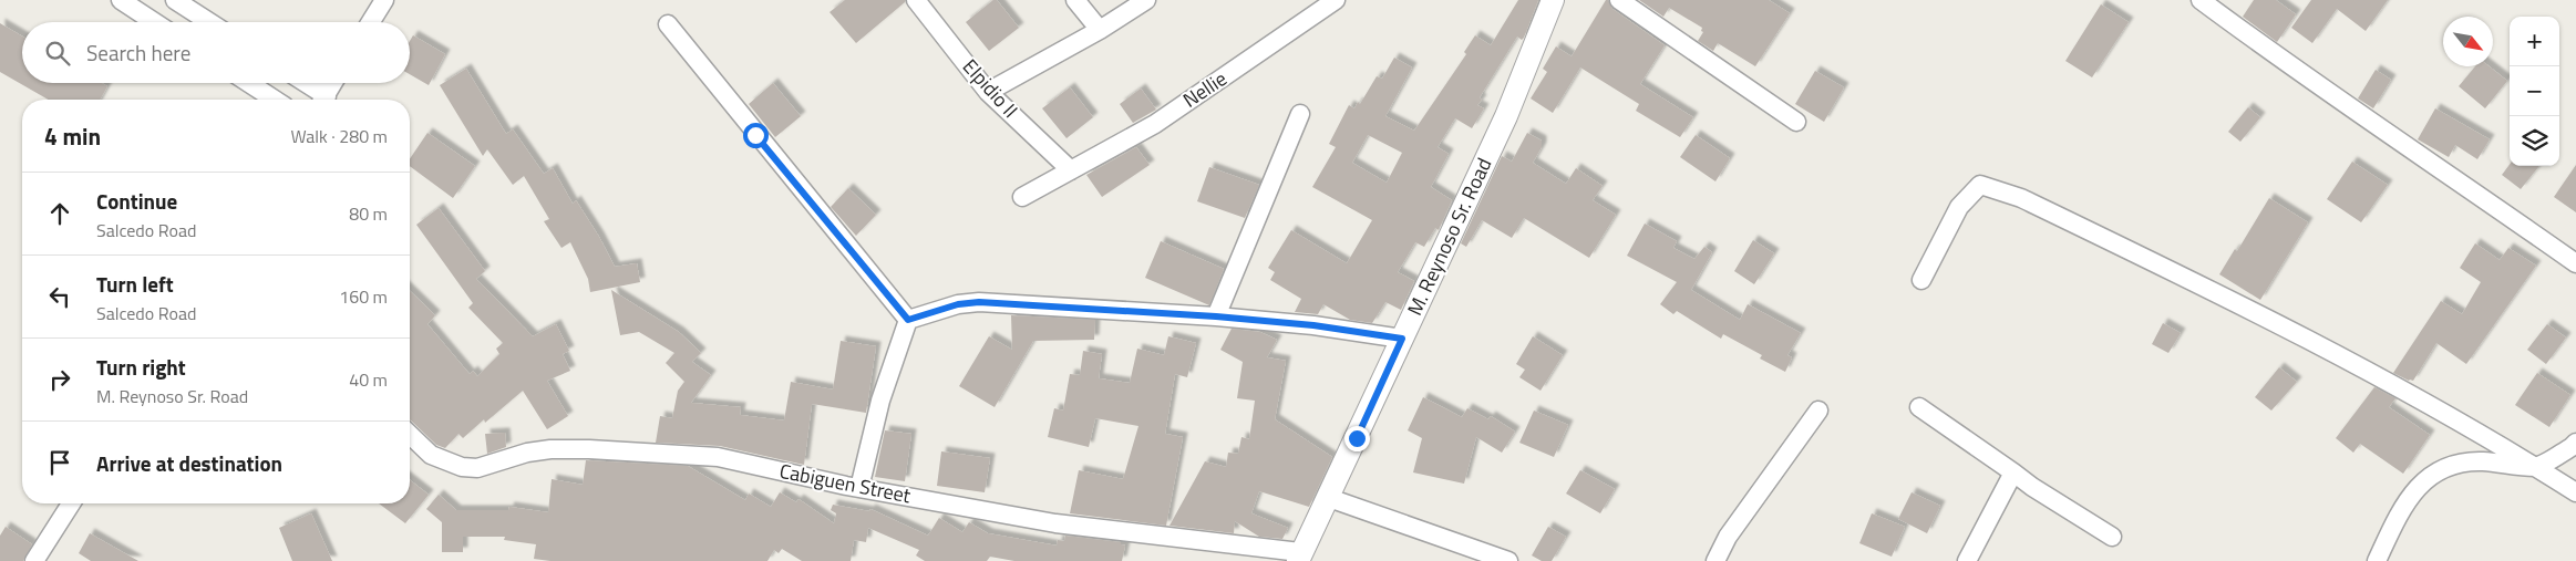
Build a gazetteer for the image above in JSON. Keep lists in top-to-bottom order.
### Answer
{
  "streets": {
    "street": [
      "Elpidio II",
      "Nellie",
      "M. Reynoso Sr. Road",
      "Cabiguen Street"
    ]
  },
  "crossings": [
    ["Elpidio II", "Nellie"],
    ["M. Reynoso Sr. Road", "Cabiguen Street"]
  ],
  "north": "bottom right",
  "page": {
    "map_buttons": ["+", "−"],
    "search": "Search here",
    "heading": ["4 min", "Walk · 280 m"],
    "list": [
      ["Continue", "Salcedo Road", "80 m"],
      ["Turn left", "Salcedo Road", "160 m"],
      ["Turn right", "M. Reynoso Sr. Road", "40 m"],
      "Arrive at destination"
    ]
  }
}
